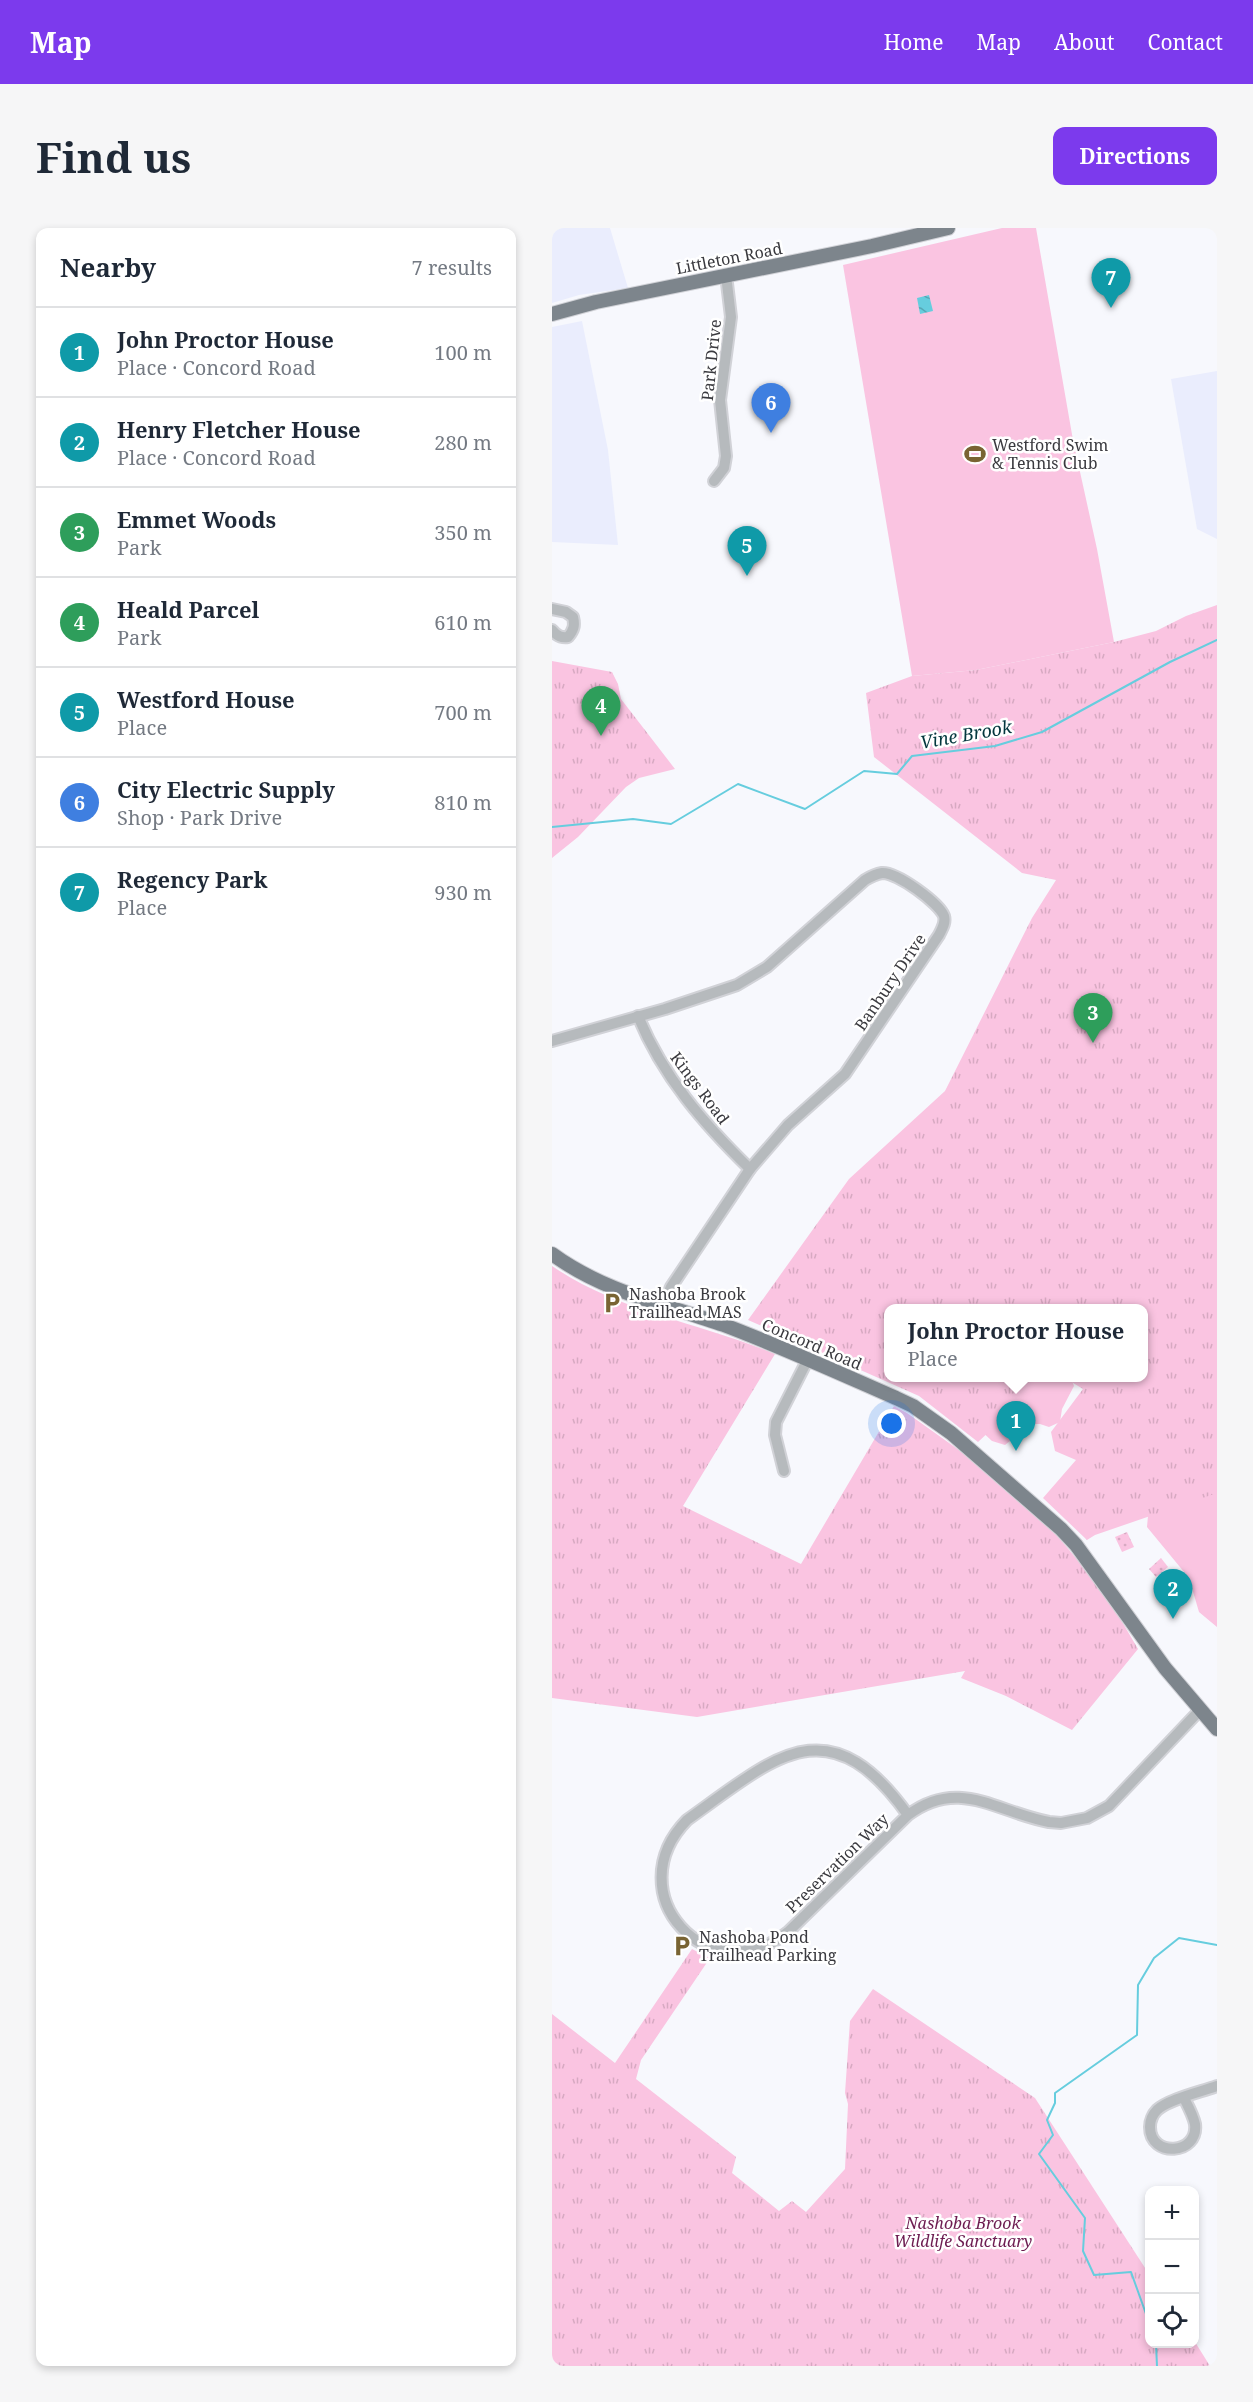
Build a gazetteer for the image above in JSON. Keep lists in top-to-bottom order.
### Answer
{
  "streets": {
    "main road": ["Littleton Road", "Concord Road"],
    "street": [
      "Park Drive",
      "Banbury Drive",
      "Kings Road",
      "Preservation Way"
    ]
  },
  "crossings": [
    ["Littleton Road", "Park Drive"],
    ["Banbury Drive", "Kings Road"],
    ["Banbury Drive", "Concord Road"],
    ["Concord Road", "Preservation Way"]
  ],
  "water": ["Vine Brook"],
  "parks": ["Nashoba Brook Wildlife Sanctuary"],
  "places": {
    "sports": ["Westford Swim & Tennis Club"],
    "parking": ["Nashoba Brook Trailhead MAS", "Nashoba Pond Trailhead Parking"]
  },
  "page": {
    "header": "Map",
    "nav": [
      "Home",
      "Map",
      "About",
      "Contact"
    ],
    "buttons": "Directions",
    "title": "Find us",
    "heading": ["Nearby", "7 results"],
    "pins": [
      "7",
      "6",
      "5",
      "4",
      "3",
      "1",
      "2"
    ],
    "list": [
      {
        "mark": "1",
        "name": "John Proctor House",
        "note": "Place · Concord Road",
        "value": "100 m"
      },
      {
        "mark": "2",
        "name": "Henry Fletcher House",
        "note": "Place · Concord Road",
        "value": "280 m"
      },
      {
        "mark": "3",
        "name": "Emmet Woods",
        "note": "Park",
        "value": "350 m"
      },
      {
        "mark": "4",
        "name": "Heald Parcel",
        "note": "Park",
        "value": "610 m"
      },
      {
        "mark": "5",
        "name": "Westford House",
        "note": "Place",
        "value": "700 m"
      },
      {
        "mark": "6",
        "name": "City Electric Supply",
        "note": "Shop · Park Drive",
        "value": "810 m"
      },
      {
        "mark": "7",
        "name": "Regency Park",
        "note": "Place",
        "value": "930 m"
      }
    ],
    "popup": ["John Proctor House", "Place"],
    "map_buttons": ["+", "−"]
  }
}
